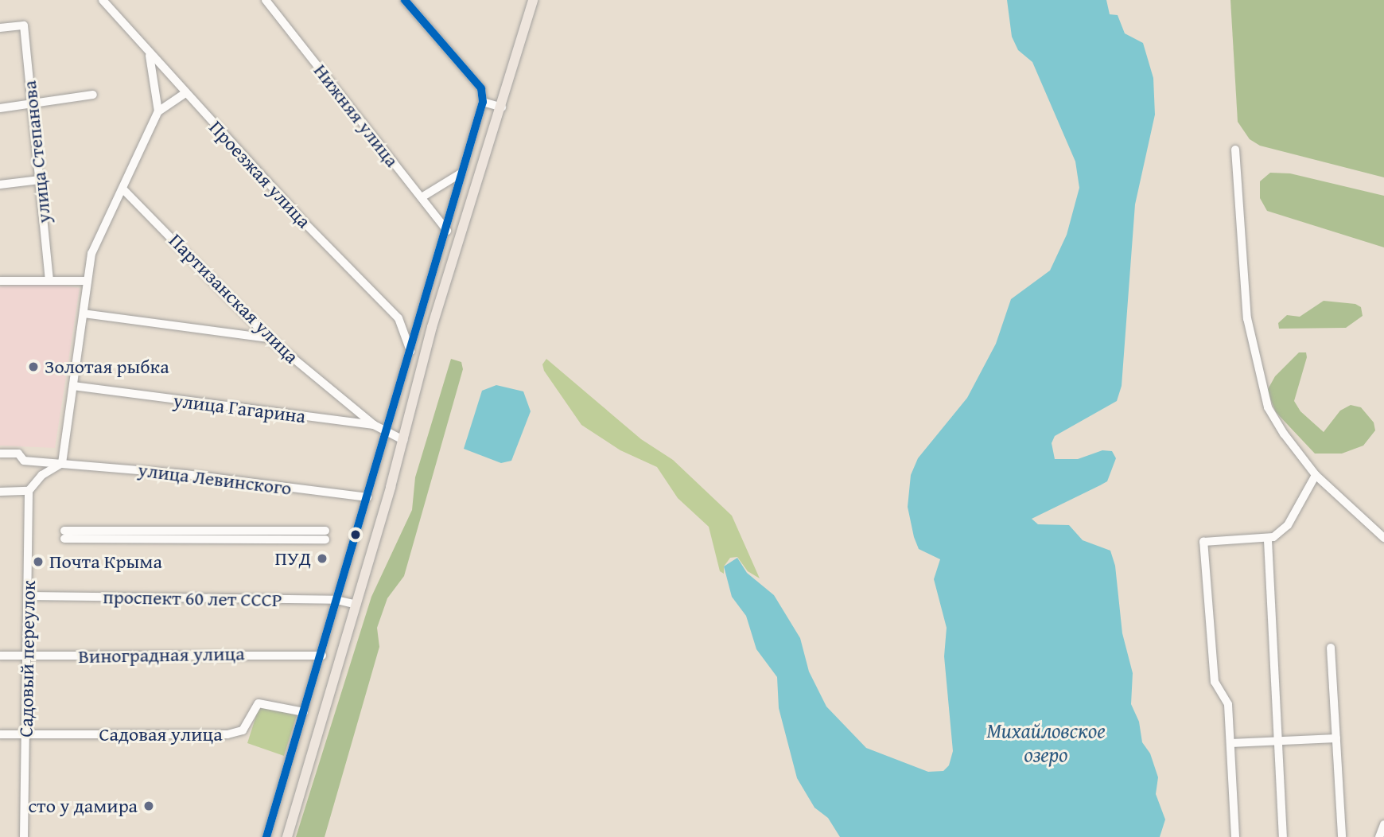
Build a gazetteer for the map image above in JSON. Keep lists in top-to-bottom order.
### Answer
{
  "streets": {
    "street": [
      "Нижняя улица",
      "улица Степанова",
      "Проезжая улица",
      "Партизанская улица",
      "улица Гагарина",
      "улица Левинского",
      "проспект 60 лет СССР",
      "Виноградная улица",
      "Садовый переулок",
      "Садовая улица"
    ]
  },
  "crossings": [
    ["Партизанская улица", "улица Гагарина"],
    ["проспект 60 лет СССР", "Садовый переулок"],
    ["Виноградная улица", "Садовый переулок"],
    ["Садовый переулок", "Садовая улица"]
  ],
  "water": ["Михайловское озеро"],
  "places": [
    "Золотая рыбка",
    "ПУД",
    "Почта Крыма",
    "сто у дамира"
  ]
}
